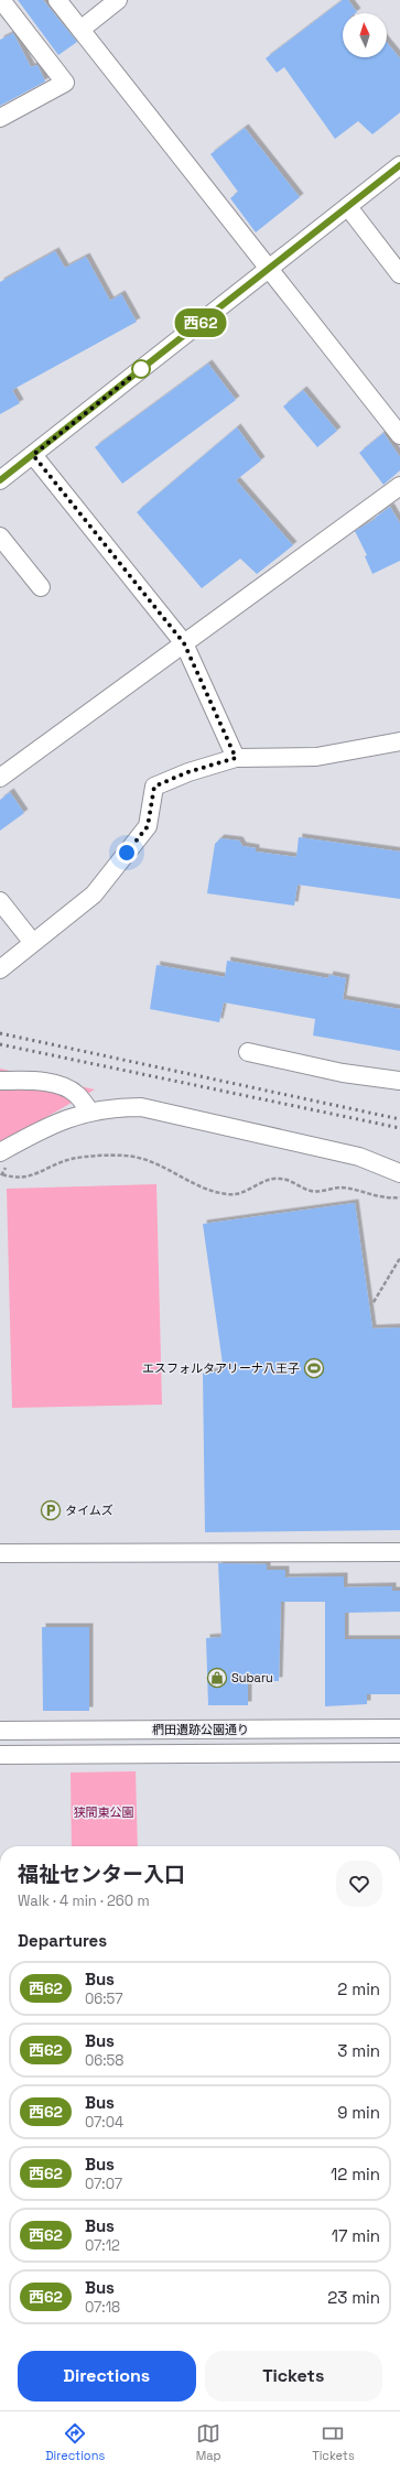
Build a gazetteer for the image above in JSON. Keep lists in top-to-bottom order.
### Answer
{
  "streets": {
    "street": ["椚田遺跡公園通り"]
  },
  "parks": ["狭間東公園"],
  "places": {
    "sports": ["エスフォルタアリーナ八王子"],
    "parking": ["タイムズ"],
    "shop": ["Subaru"]
  },
  "lines": ["bus line 西62"],
  "north": "top",
  "page": {
    "on_map": "西62",
    "heading": [
      ["福祉センター入口", "Walk · 4 min · 260 m"],
      "Departures"
    ],
    "list": [
      {
        "mark": "西62",
        "name": "Bus",
        "note": "06:57",
        "value": "2 min"
      },
      {
        "mark": "西62",
        "name": "Bus",
        "note": "06:58",
        "value": "3 min"
      },
      {
        "mark": "西62",
        "name": "Bus",
        "note": "07:04",
        "value": "9 min"
      },
      {
        "mark": "西62",
        "name": "Bus",
        "note": "07:07",
        "value": "12 min"
      },
      {
        "mark": "西62",
        "name": "Bus",
        "note": "07:12",
        "value": "17 min"
      },
      {
        "mark": "西62",
        "name": "Bus",
        "note": "07:18",
        "value": "23 min"
      }
    ],
    "buttons": ["Directions", "Tickets"],
    "tabs": ["Directions", "Map", "Tickets"]
  }
}
